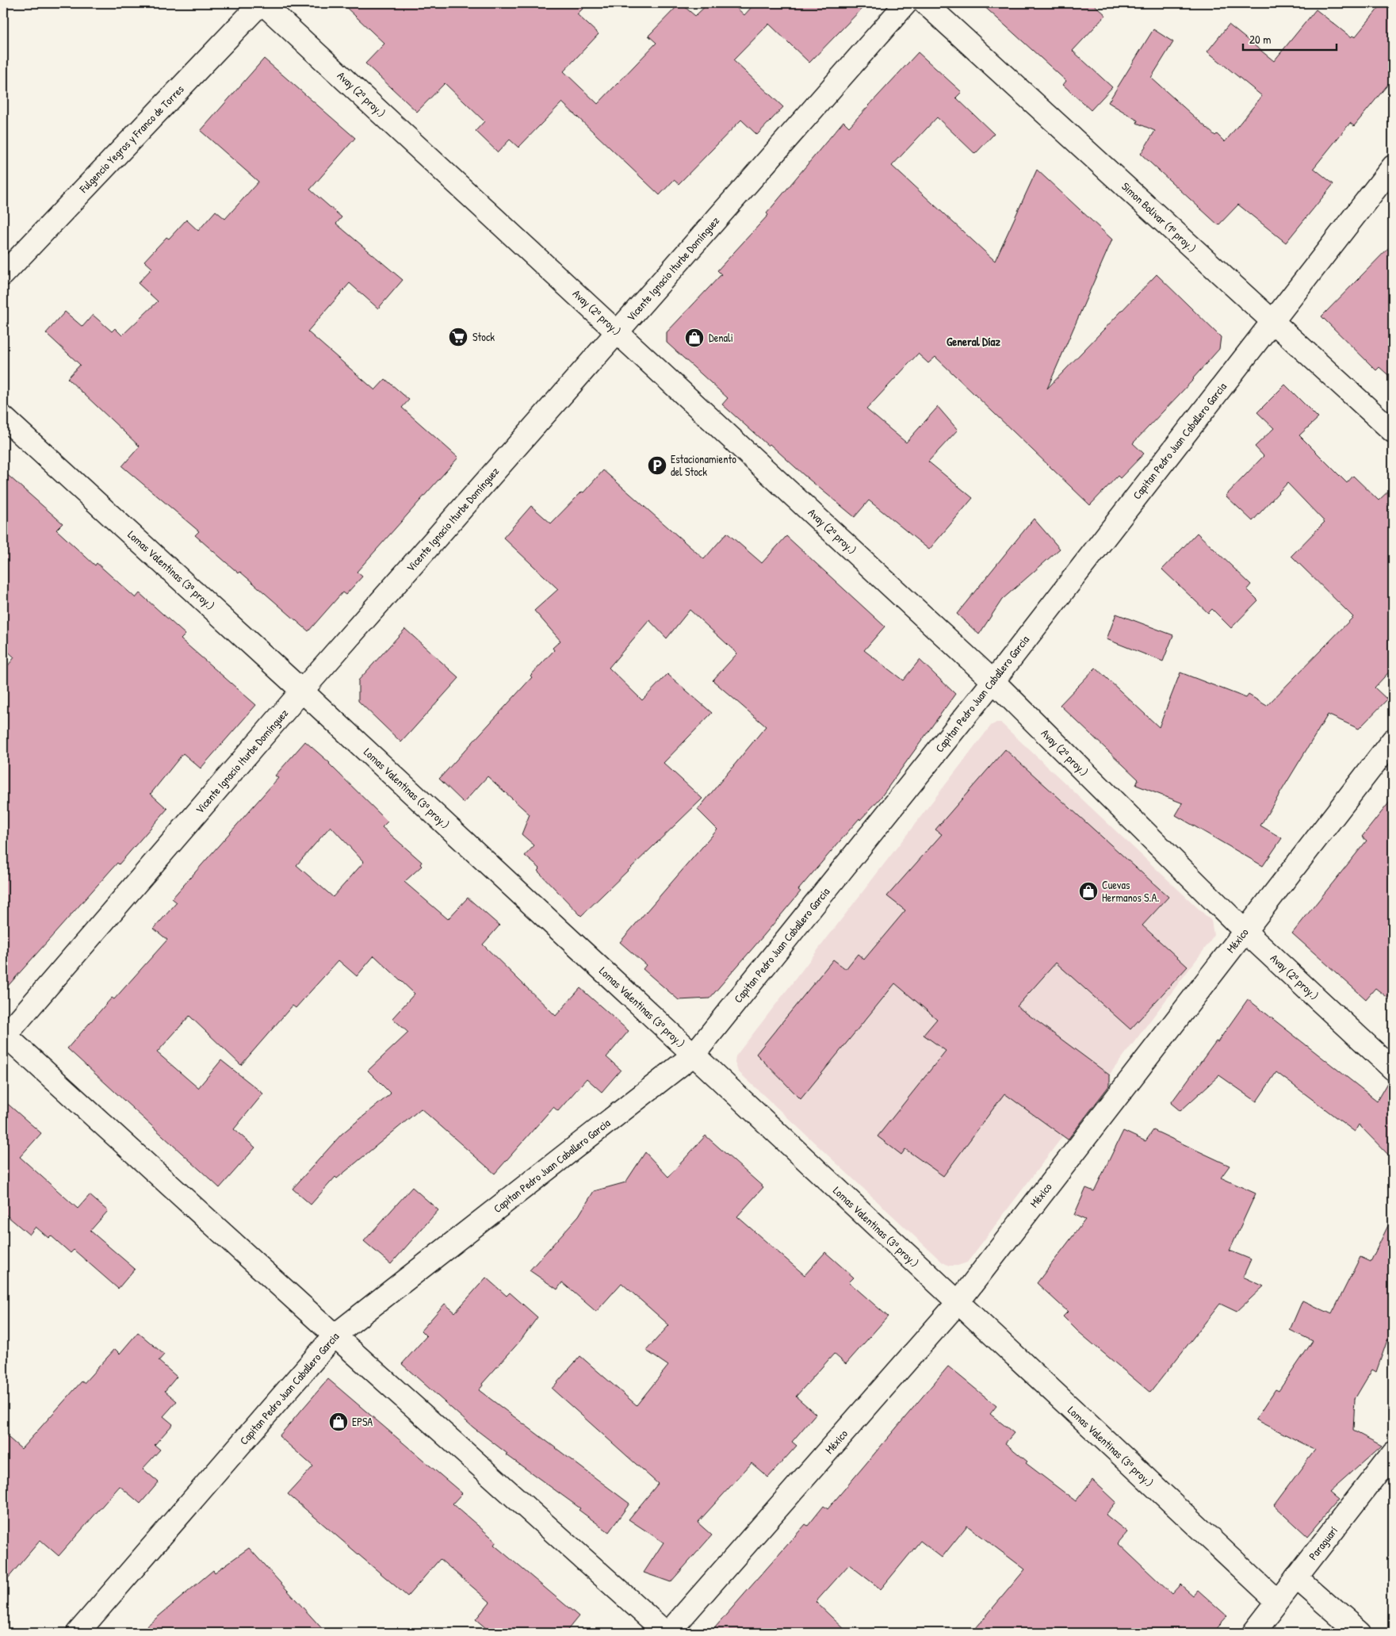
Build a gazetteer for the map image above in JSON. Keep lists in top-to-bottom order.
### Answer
{
  "streets": {
    "street": [
      "Avay (2ª proy.)",
      "Fulgencio Yegros y Franco de Torres",
      "Simon Bolivar (1ª proy.)",
      "Vicente Ignacio Iturbe Domínguez",
      "Capitan Pedro Juan Caballero Garcia",
      "Lomas Valentinas (3ª proy.)",
      "México",
      "Paraguarí"
    ]
  },
  "crossings": [
    ["Avay (2ª proy.)", "Fulgencio Yegros y Franco de Torres"],
    ["Avay (2ª proy.)", "Vicente Ignacio Iturbe Domínguez"],
    ["Avay (2ª proy.)", "Capitan Pedro Juan Caballero Garcia"],
    ["Avay (2ª proy.)", "México"],
    ["Simon Bolivar (1ª proy.)", "Capitan Pedro Juan Caballero Garcia"],
    ["Vicente Ignacio Iturbe Domínguez", "Lomas Valentinas (3ª proy.)"],
    ["Capitan Pedro Juan Caballero Garcia", "Lomas Valentinas (3ª proy.)"],
    ["Lomas Valentinas (3ª proy.)", "México"],
    ["Lomas Valentinas (3ª proy.)", "Paraguarí"]
  ],
  "districts": ["General Díaz"],
  "places": {
    "supermarket": ["Stock"],
    "shop": ["Denali", "Cuevas Hermanos S.A.", "EPSA"],
    "parking": ["Estacionamiento del Stock"]
  },
  "scale_bar": "20 m"
}
